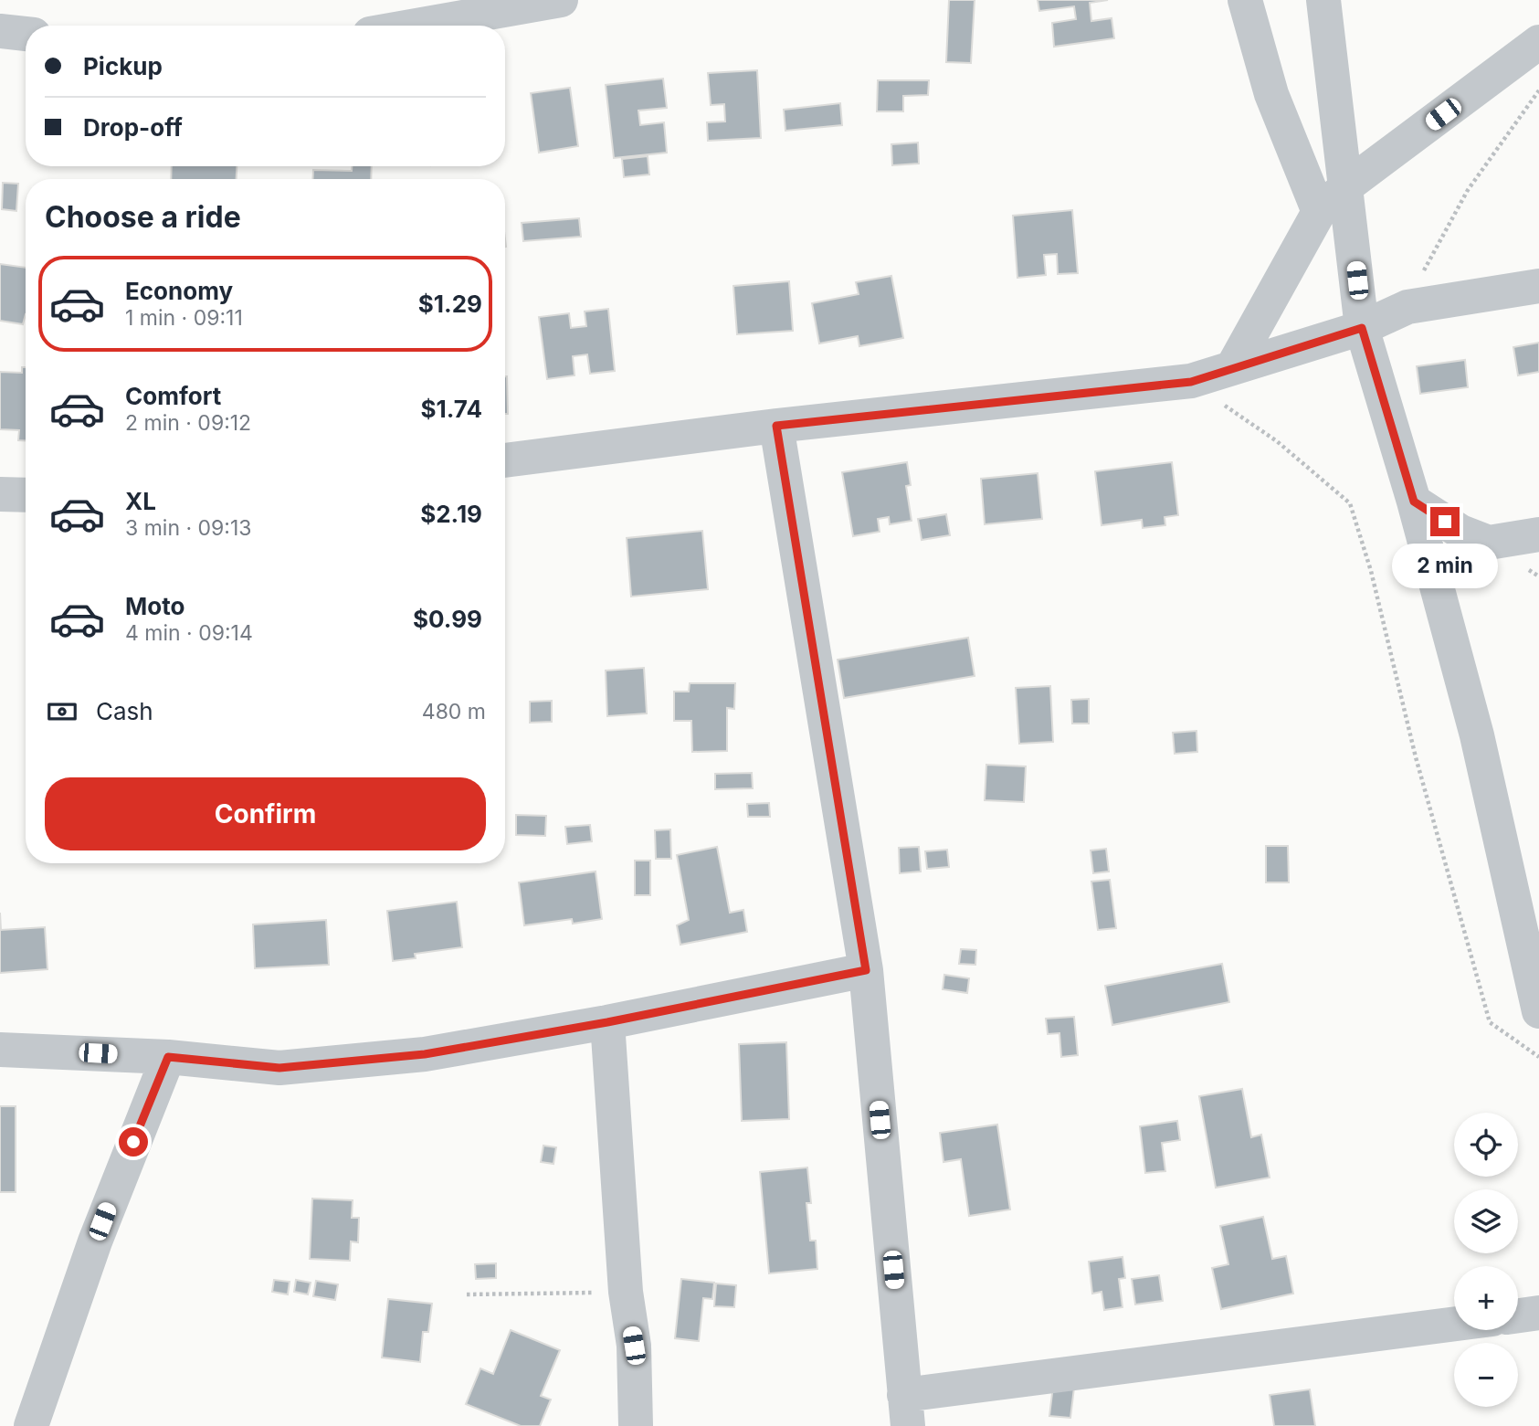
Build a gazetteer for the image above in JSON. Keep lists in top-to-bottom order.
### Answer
{
  "page": {
    "banner": ["Pickup", "Drop-off"],
    "heading": "Choose a ride",
    "list": [
      {
        "name": "Economy",
        "note": "1 min · 09:11",
        "value": "$1.29"
      },
      {
        "name": "Comfort",
        "note": "2 min · 09:12",
        "value": "$1.74"
      },
      {
        "name": "XL",
        "note": "3 min · 09:13",
        "value": "$2.19"
      },
      {
        "name": "Moto",
        "note": "4 min · 09:14",
        "value": "$0.99"
      }
    ],
    "bubble": "2 min",
    "pay": ["Cash", "480 m"],
    "buttons": "Confirm",
    "map_buttons": ["+", "−"]
  }
}
